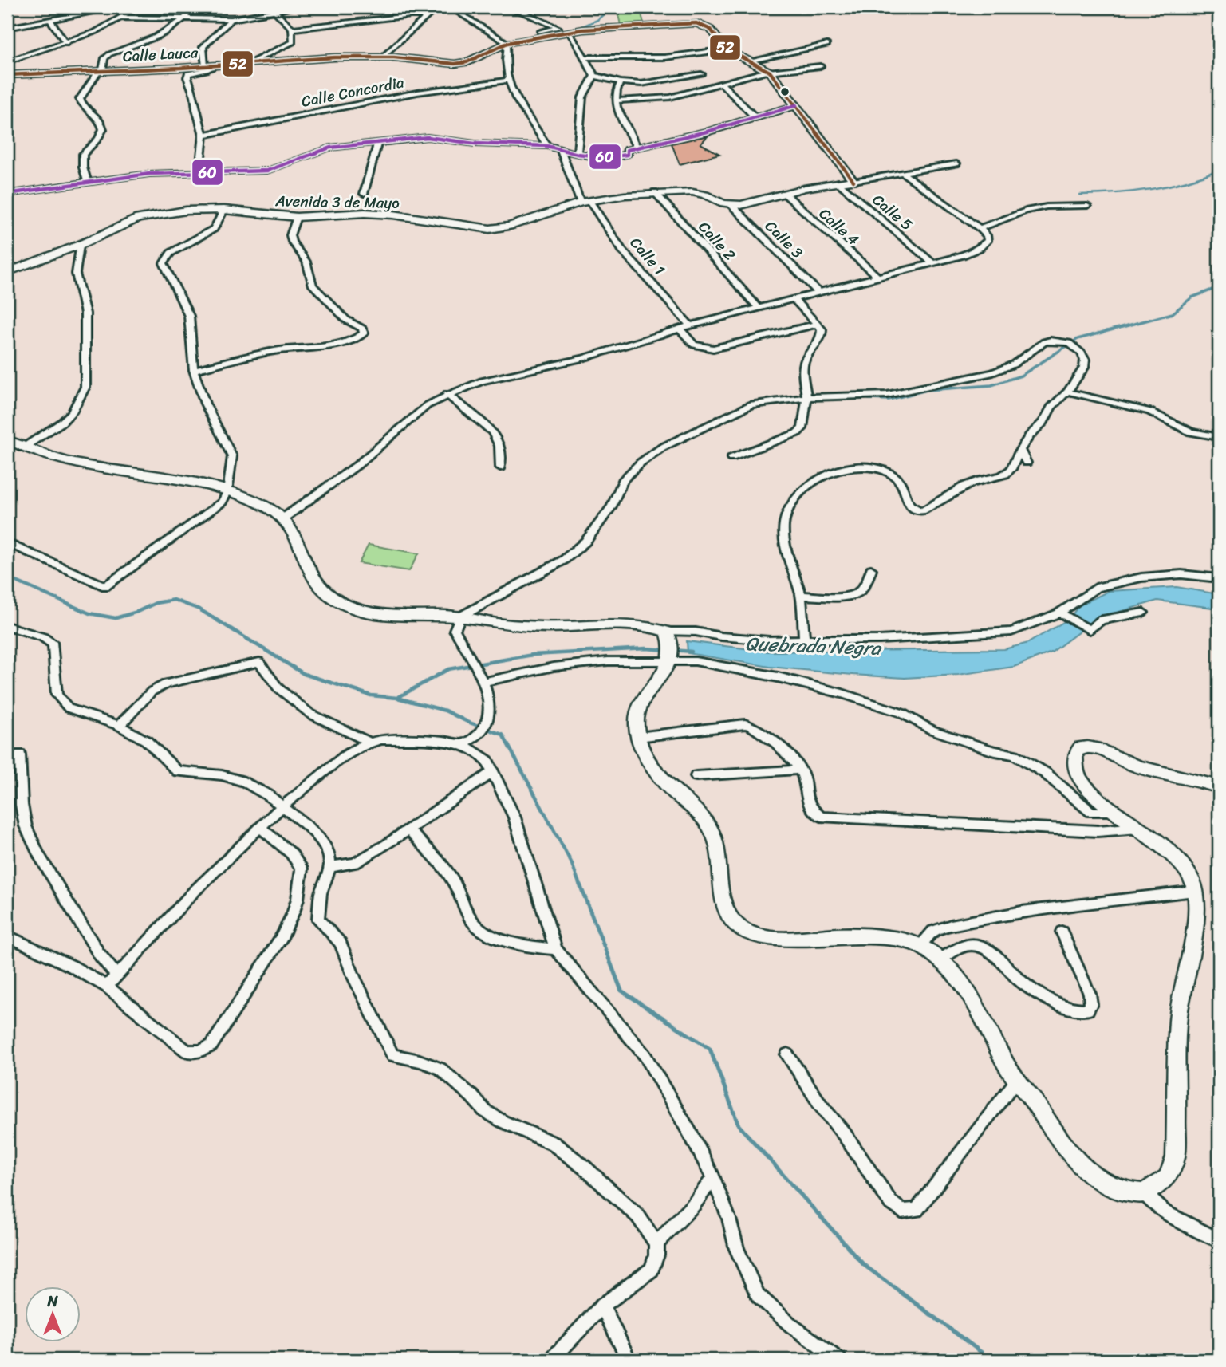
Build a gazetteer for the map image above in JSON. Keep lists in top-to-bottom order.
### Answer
{
  "streets": {
    "street": [
      "Calle Lauca",
      "Calle Concordia",
      "Avenida 3 de Mayo",
      "Calle 5",
      "Calle 4",
      "Calle 3",
      "Calle 2",
      "Calle 1"
    ]
  },
  "crossings": [
    ["Avenida 3 de Mayo", "Calle 5"],
    ["Avenida 3 de Mayo", "Calle 4"],
    ["Avenida 3 de Mayo", "Calle 3"],
    ["Avenida 3 de Mayo", "Calle 2"],
    ["Avenida 3 de Mayo", "Calle 1"]
  ],
  "water": ["Quebrada Negra"],
  "lines": ["transit line 52", "transit line 60"],
  "north": "top"
}
